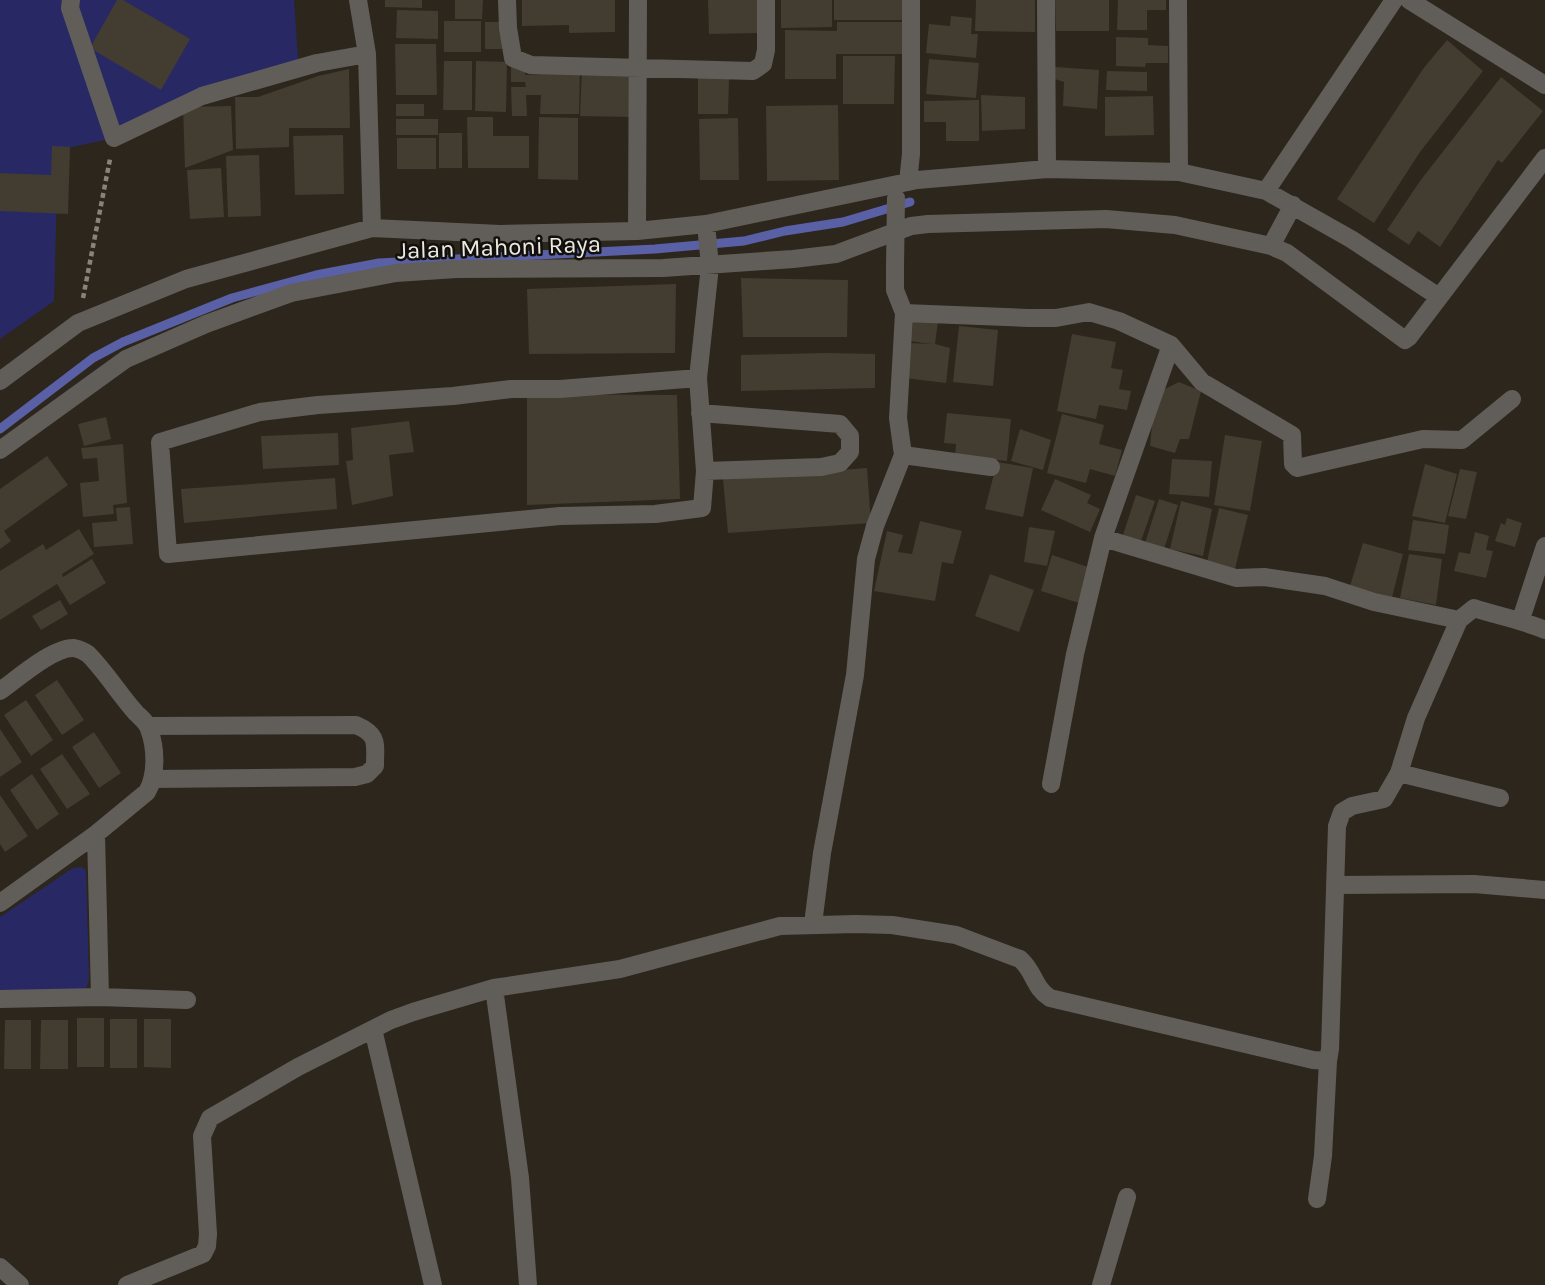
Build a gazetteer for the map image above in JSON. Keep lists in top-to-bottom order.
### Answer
{
  "streets": {
    "street": ["Jalan Mahoni Raya"]
  }
}
